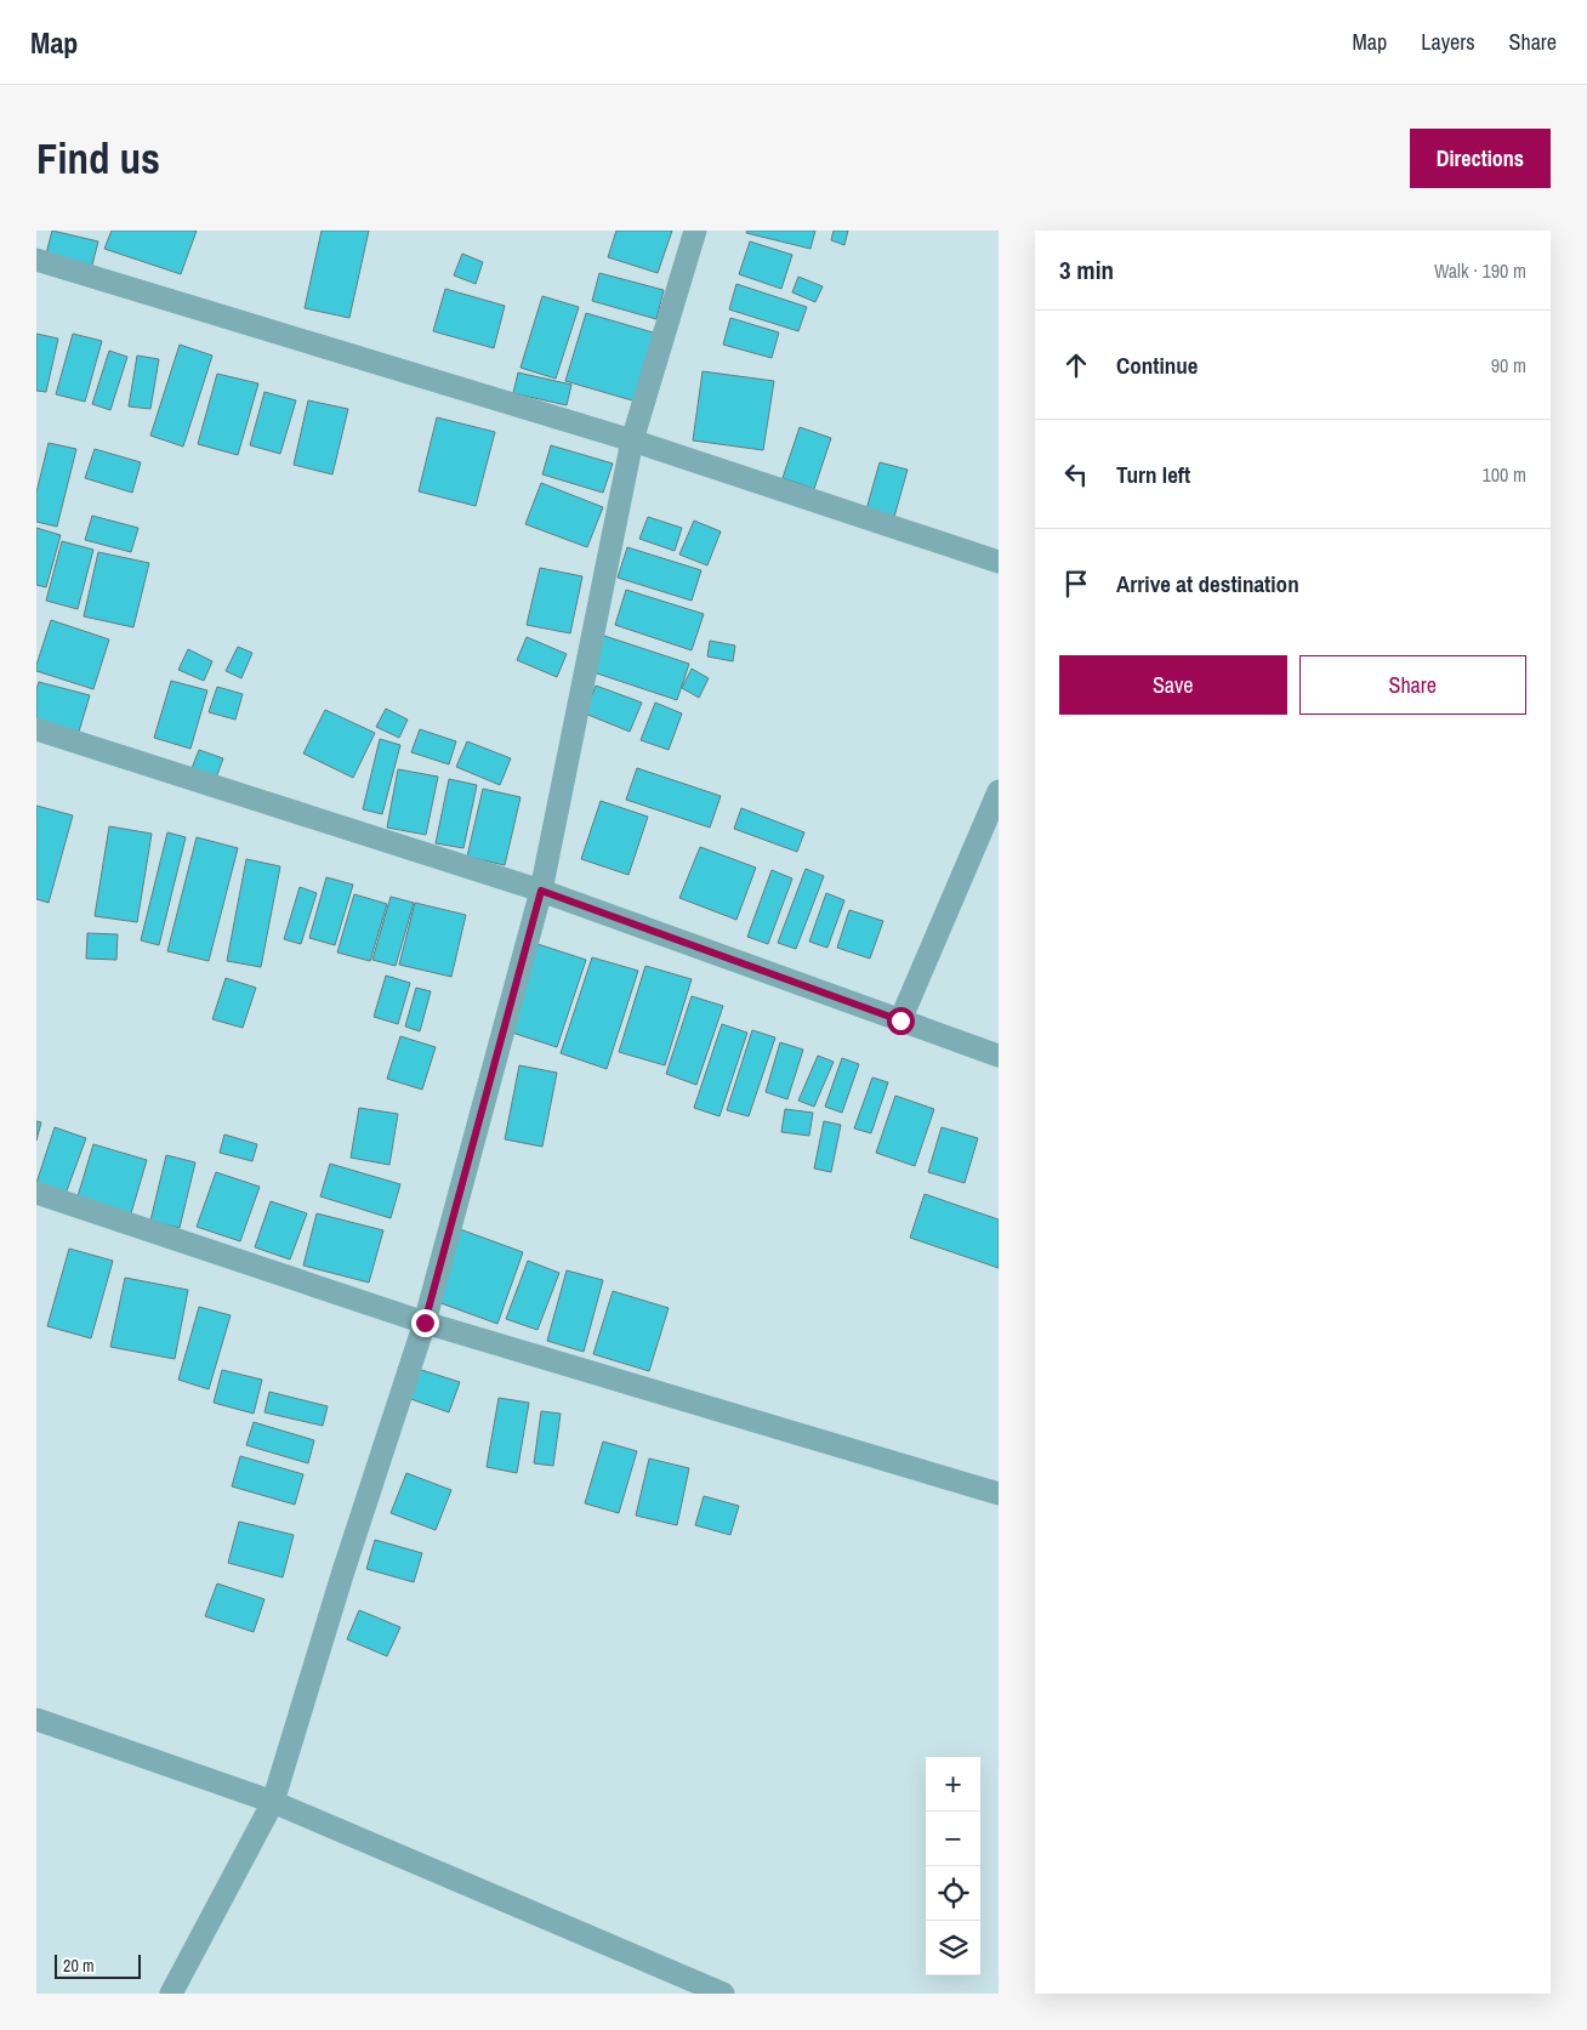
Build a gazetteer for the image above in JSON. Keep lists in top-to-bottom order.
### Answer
{
  "scale_bar": "20 m",
  "page": {
    "header": "Map",
    "nav": ["Map", "Layers", "Share"],
    "buttons": [
      "Directions",
      ["Save", "Share"]
    ],
    "title": "Find us",
    "heading": ["3 min", "Walk · 190 m"],
    "list": [
      ["Continue", "90 m"],
      ["Turn left", "100 m"],
      "Arrive at destination"
    ],
    "map_buttons": ["+", "−"],
    "scale": "20 m"
  }
}
